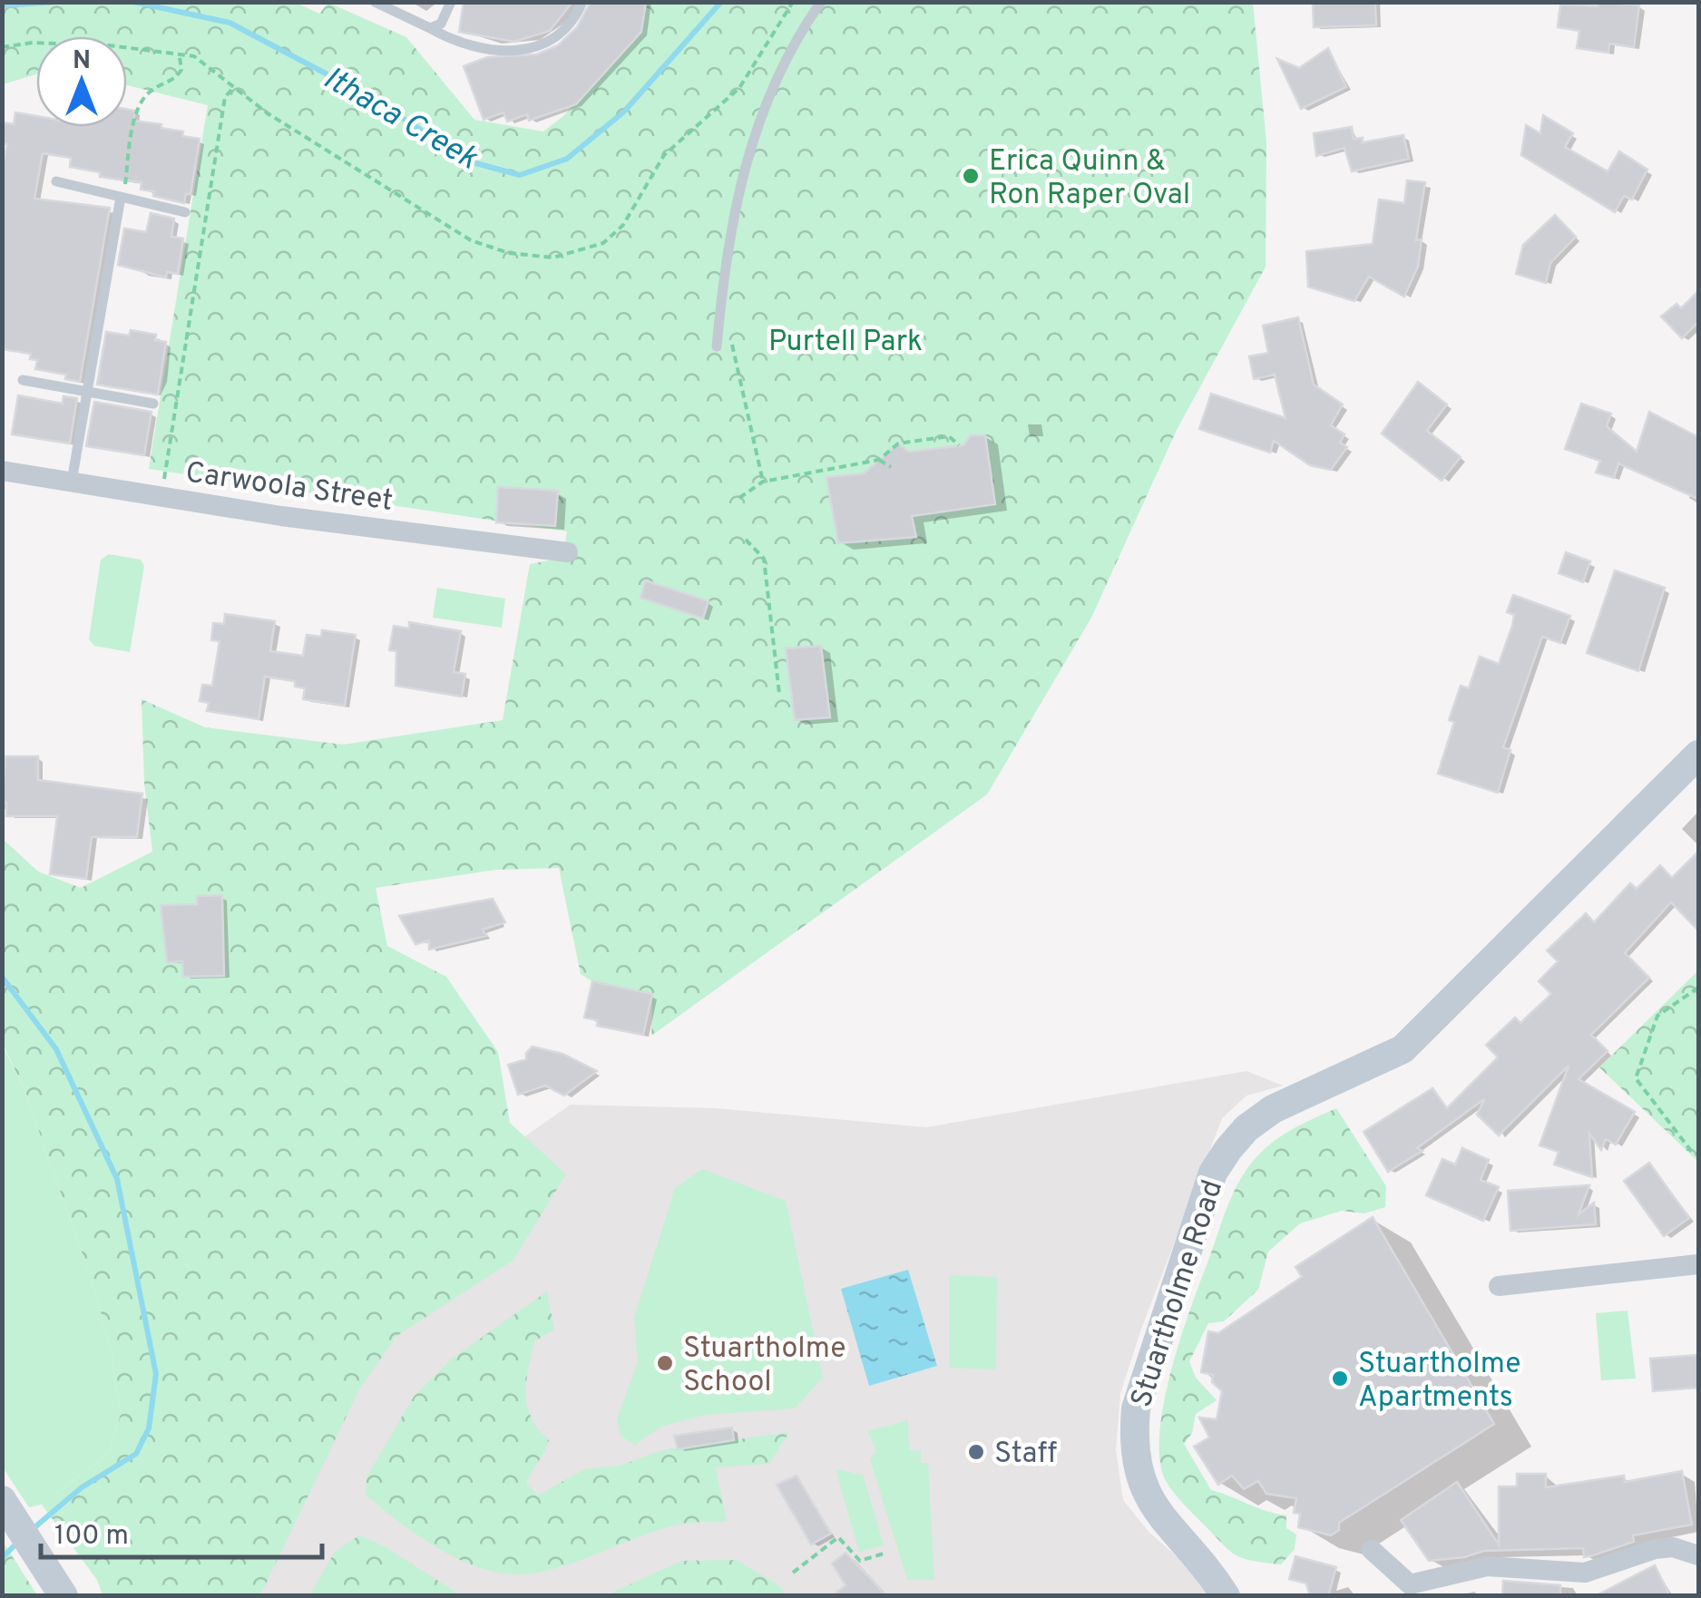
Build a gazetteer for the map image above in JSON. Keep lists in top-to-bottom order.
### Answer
{
  "streets": {
    "main road": ["Stuartholme Road"],
    "street": ["Carwoola Street"]
  },
  "water": ["Ithaca Creek"],
  "parks": ["Purtell Park"],
  "places": [
    "Erica Quinn & Ron Raper Oval",
    "Stuartholme School",
    "Stuartholme Apartments",
    "Staff"
  ],
  "scale_bar": "100 m",
  "north": "top"
}
